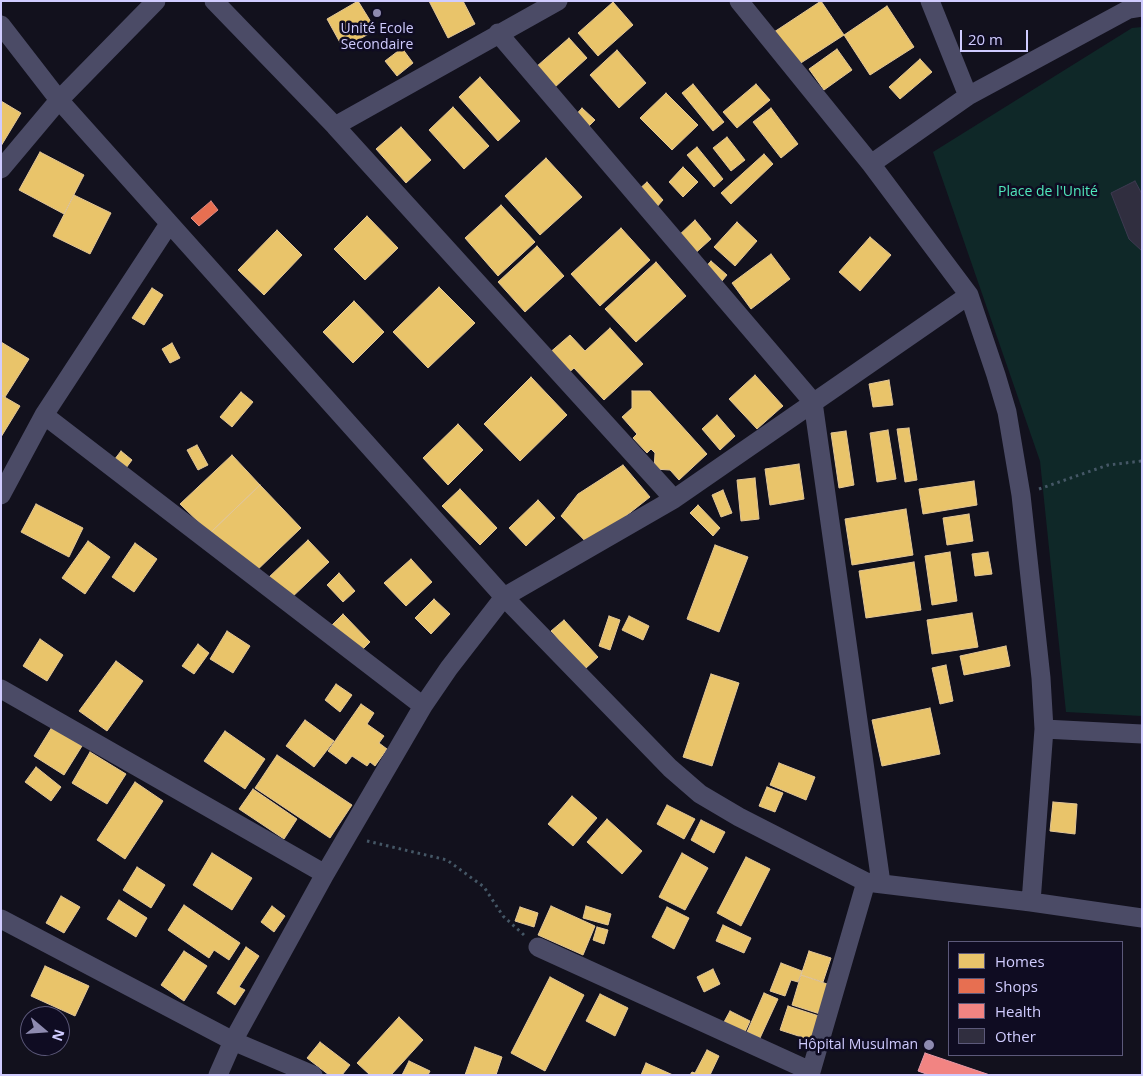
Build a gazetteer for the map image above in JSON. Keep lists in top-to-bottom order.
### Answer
{
  "parks": ["Place de l'Unité"],
  "places": ["Unité Ecole Secondaire", "Hôpital Musulman"],
  "legend": [
    "Homes",
    "Shops",
    "Health",
    "Other"
  ],
  "scale_bar": "20 m",
  "north": "right"
}
